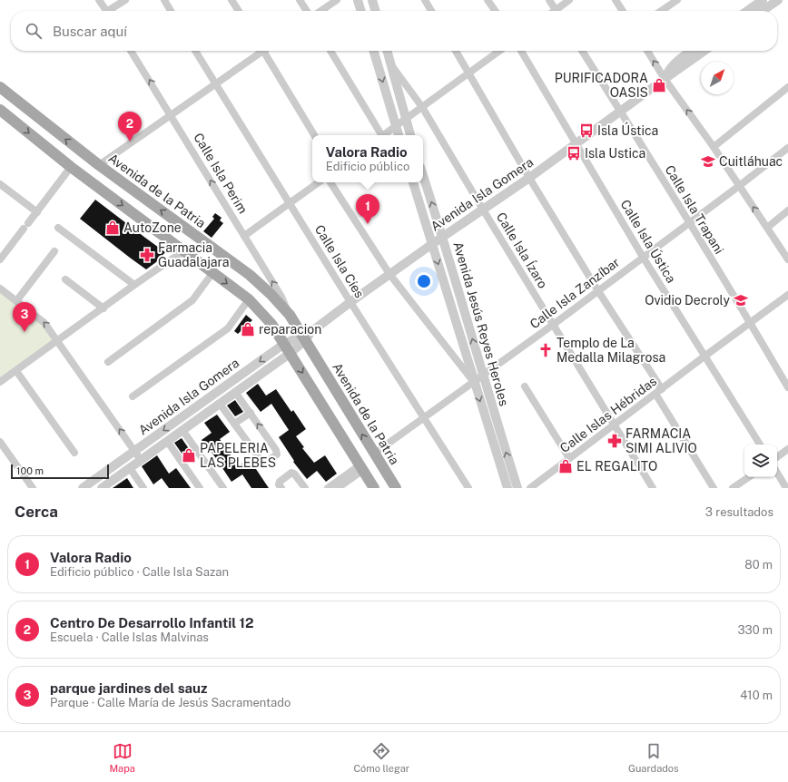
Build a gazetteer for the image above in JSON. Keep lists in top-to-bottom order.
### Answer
{
  "streets": {
    "main road": ["Avenida de la Patria"],
    "street": [
      "Calle Isla Perim",
      "Avenida Isla Gomera",
      "Calle Isla Trapani",
      "Calle Isla Ústica",
      "Calle Isla Ízaro",
      "Calle Isla Cíes",
      "Calle Isla Zanzíbar",
      "Avenida Jesús Reyes Heroles",
      "Calle Islas Hébridas"
    ]
  },
  "crossings": [
    ["Calle Isla Perim", "Avenida de la Patria"],
    ["Avenida de la Patria", "Avenida Isla Gomera"],
    ["Avenida de la Patria", "Calle Isla Zanzíbar"],
    ["Avenida Isla Gomera", "Calle Isla Trapani"],
    ["Avenida Isla Gomera", "Calle Isla Ústica"],
    ["Avenida Isla Gomera", "Calle Isla Ízaro"],
    ["Avenida Isla Gomera", "Calle Isla Cíes"],
    ["Avenida Isla Gomera", "Avenida Jesús Reyes Heroles"],
    ["Calle Isla Trapani", "Calle Isla Zanzíbar"],
    ["Calle Isla Trapani", "Calle Islas Hébridas"],
    ["Calle Isla Ústica", "Calle Isla Zanzíbar"],
    ["Calle Isla Ústica", "Calle Islas Hébridas"],
    ["Calle Isla Ízaro", "Calle Isla Zanzíbar"],
    ["Calle Isla Ízaro", "Calle Islas Hébridas"],
    ["Calle Isla Cíes", "Calle Isla Zanzíbar"],
    ["Calle Isla Zanzíbar", "Avenida Jesús Reyes Heroles"]
  ],
  "one_way": ["Calle Isla Perim"],
  "places": {
    "shop": [
      "PURIFICADORA OASIS",
      "AutoZone",
      "reparacion",
      "PAPELERIA LAS PLEBES",
      "EL REGALITO"
    ],
    "bus stop": ["Isla Ústica", "Isla Ustica"],
    "school or university": ["Cuitláhuac", "Ovidio Decroly"],
    "pharmacy": ["Farmacia Guadalajara", "FARMACIA SIMI ALIVIO"],
    "church": ["Templo de La Medalla Milagrosa"]
  },
  "scale_bar": "100 m",
  "north": "top right",
  "page": {
    "search": "Buscar aquí",
    "pins": ["2", "1", "3"],
    "popup": ["Valora Radio", "Edificio público"],
    "scale": "100 m",
    "heading": ["Cerca", "3 resultados"],
    "list": [
      {
        "mark": "1",
        "name": "Valora Radio",
        "note": "Edificio público · Calle Isla Sazan",
        "value": "80 m"
      },
      {
        "mark": "2",
        "name": "Centro De Desarrollo Infantil 12",
        "note": "Escuela · Calle Islas Malvinas",
        "value": "330 m"
      },
      {
        "mark": "3",
        "name": "parque jardines del sauz",
        "note": "Parque · Calle María de Jesús Sacramentado",
        "value": "410 m"
      }
    ],
    "nav": ["Mapa", "Cómo llegar", "Guardados"]
  }
}
